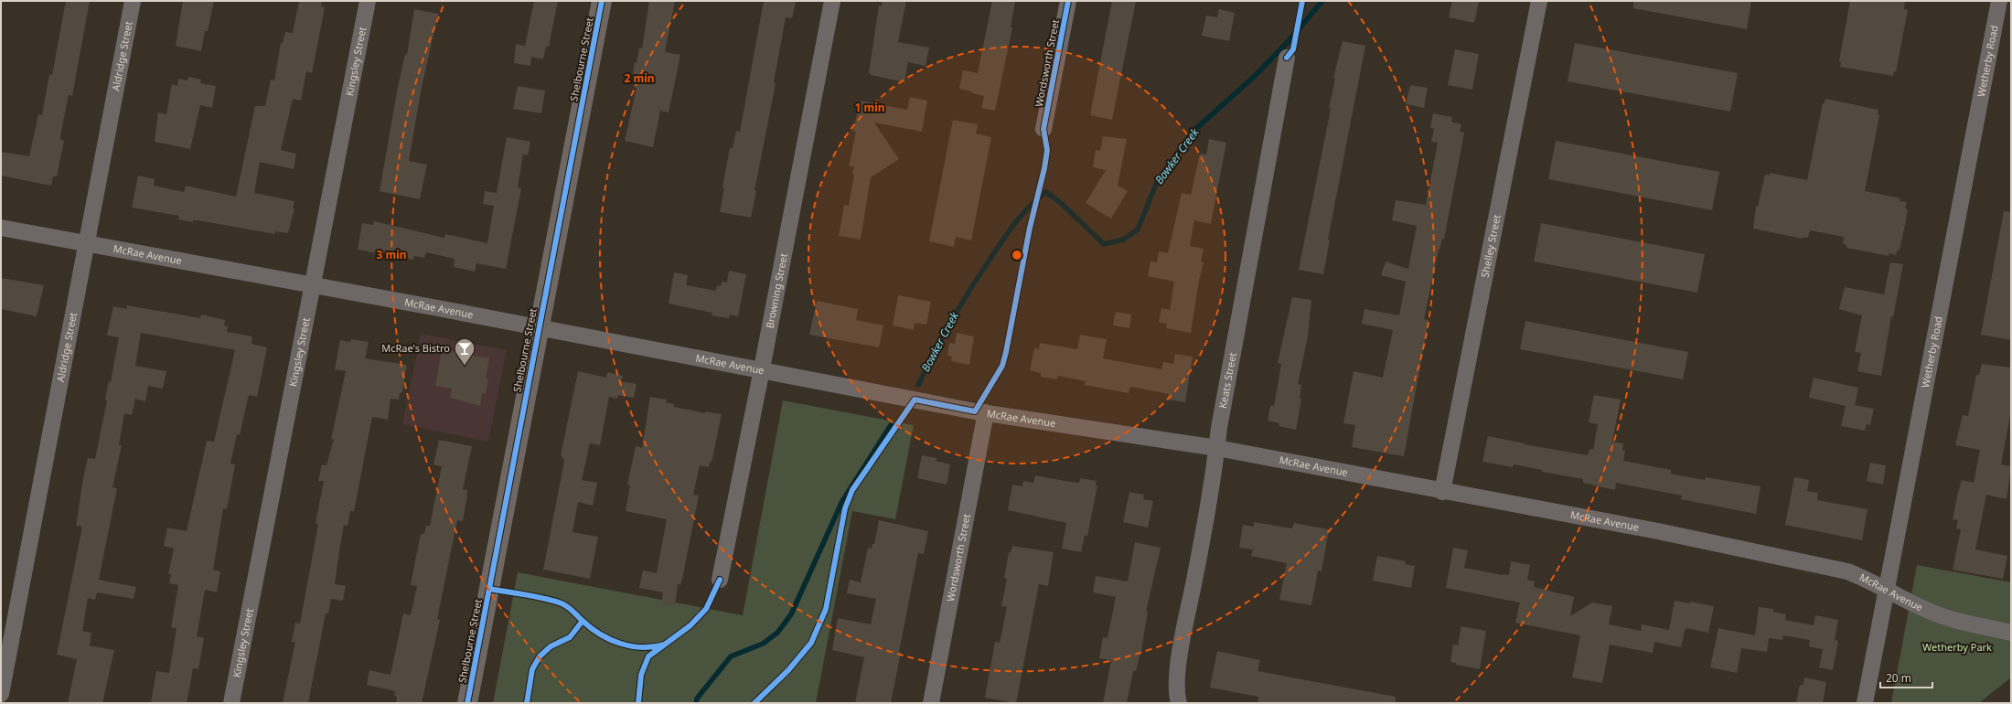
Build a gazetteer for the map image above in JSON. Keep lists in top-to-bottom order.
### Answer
{
  "streets": {
    "main road": ["Shelbourne Street"],
    "street": [
      "Aldridge Street",
      "Kingsley Street",
      "Wetherby Road",
      "Wordsworth Street",
      "Shelley Street",
      "McRae Avenue",
      "Browning Street",
      "Keats Street"
    ]
  },
  "crossings": [
    ["Aldridge Street", "McRae Avenue"],
    ["Shelbourne Street", "McRae Avenue"],
    ["Kingsley Street", "McRae Avenue"],
    ["Wetherby Road", "McRae Avenue"],
    ["Wordsworth Street", "McRae Avenue"],
    ["Shelley Street", "McRae Avenue"],
    ["McRae Avenue", "Browning Street"],
    ["McRae Avenue", "Keats Street"]
  ],
  "water": ["Bowker Creek"],
  "parks": ["Wetherby Park"],
  "places": {
    "bar": ["McRae's Bistro"]
  },
  "scale_bar": "20 m",
  "rings": ["2 min", "1 min", "3 min"]
}
